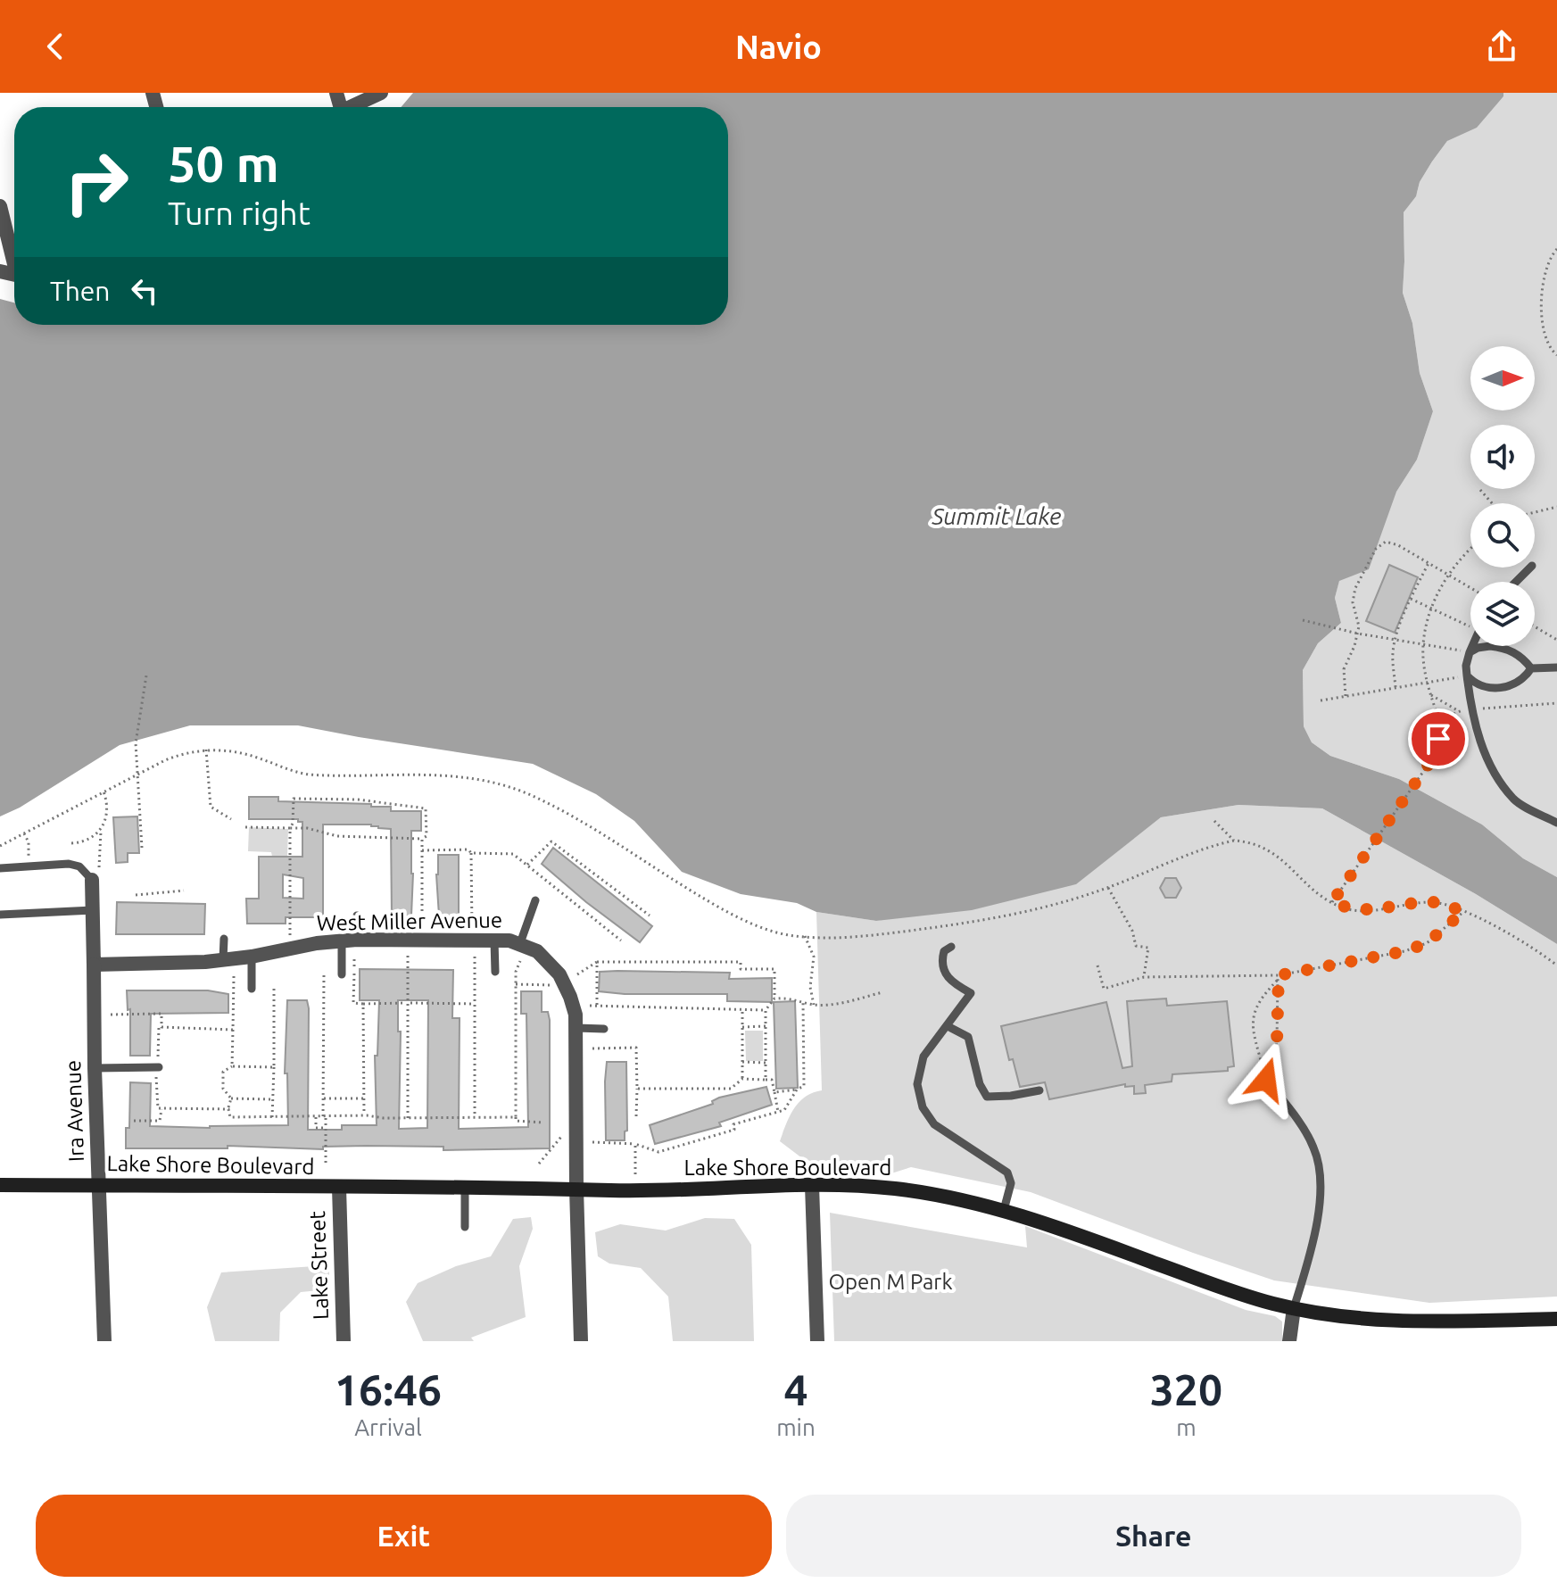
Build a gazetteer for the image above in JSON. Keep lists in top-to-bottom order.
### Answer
{
  "streets": {
    "main road": ["Lake Shore Boulevard"],
    "street": ["West Miller Avenue", "Ira Avenue", "Lake Street"]
  },
  "crossings": [
    ["West Miller Avenue", "Ira Avenue"],
    ["West Miller Avenue", "Lake Shore Boulevard"],
    ["Ira Avenue", "Lake Shore Boulevard"],
    ["Lake Shore Boulevard", "Lake Street"]
  ],
  "water": ["Summit Lake"],
  "parks": ["Open M Park"],
  "north": "right",
  "page": {
    "header": "Navio",
    "turn": ["50 m", "Turn right"],
    "then": "Then",
    "eta": [
      "16:46",
      "Arrival",
      "4",
      "min",
      "320",
      "m"
    ],
    "buttons": ["Exit", "Share"]
  }
}
